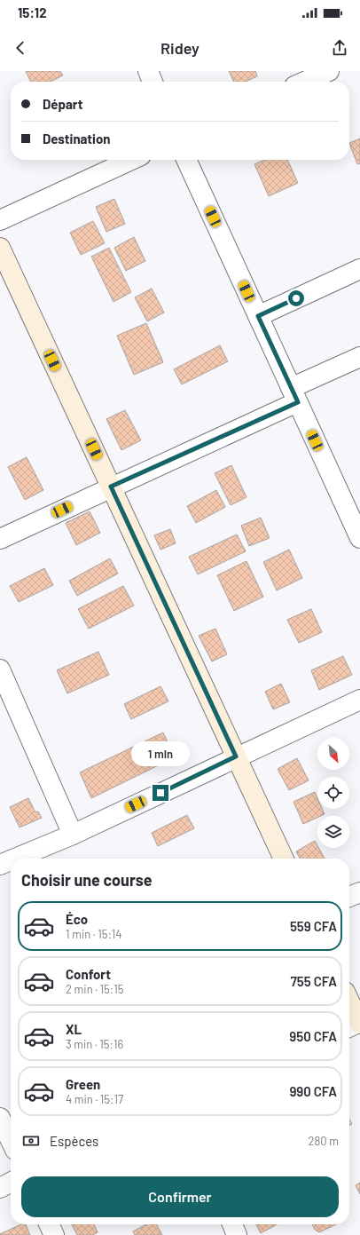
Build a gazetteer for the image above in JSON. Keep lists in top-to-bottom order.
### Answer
{
  "north": "bottom right",
  "page": {
    "status": "15:12",
    "header": "Ridey",
    "banner": ["Départ", "Destination"],
    "bubble": "1 min",
    "heading": "Choisir une course",
    "list": [
      {
        "name": "Éco",
        "note": "1 min · 15:14",
        "value": "559 CFA"
      },
      {
        "name": "Confort",
        "note": "2 min · 15:15",
        "value": "755 CFA"
      },
      {
        "name": "XL",
        "note": "3 min · 15:16",
        "value": "950 CFA"
      },
      {
        "name": "Green",
        "note": "4 min · 15:17",
        "value": "990 CFA"
      }
    ],
    "pay": ["Espèces", "280 m"],
    "buttons": "Confirmer"
  }
}
